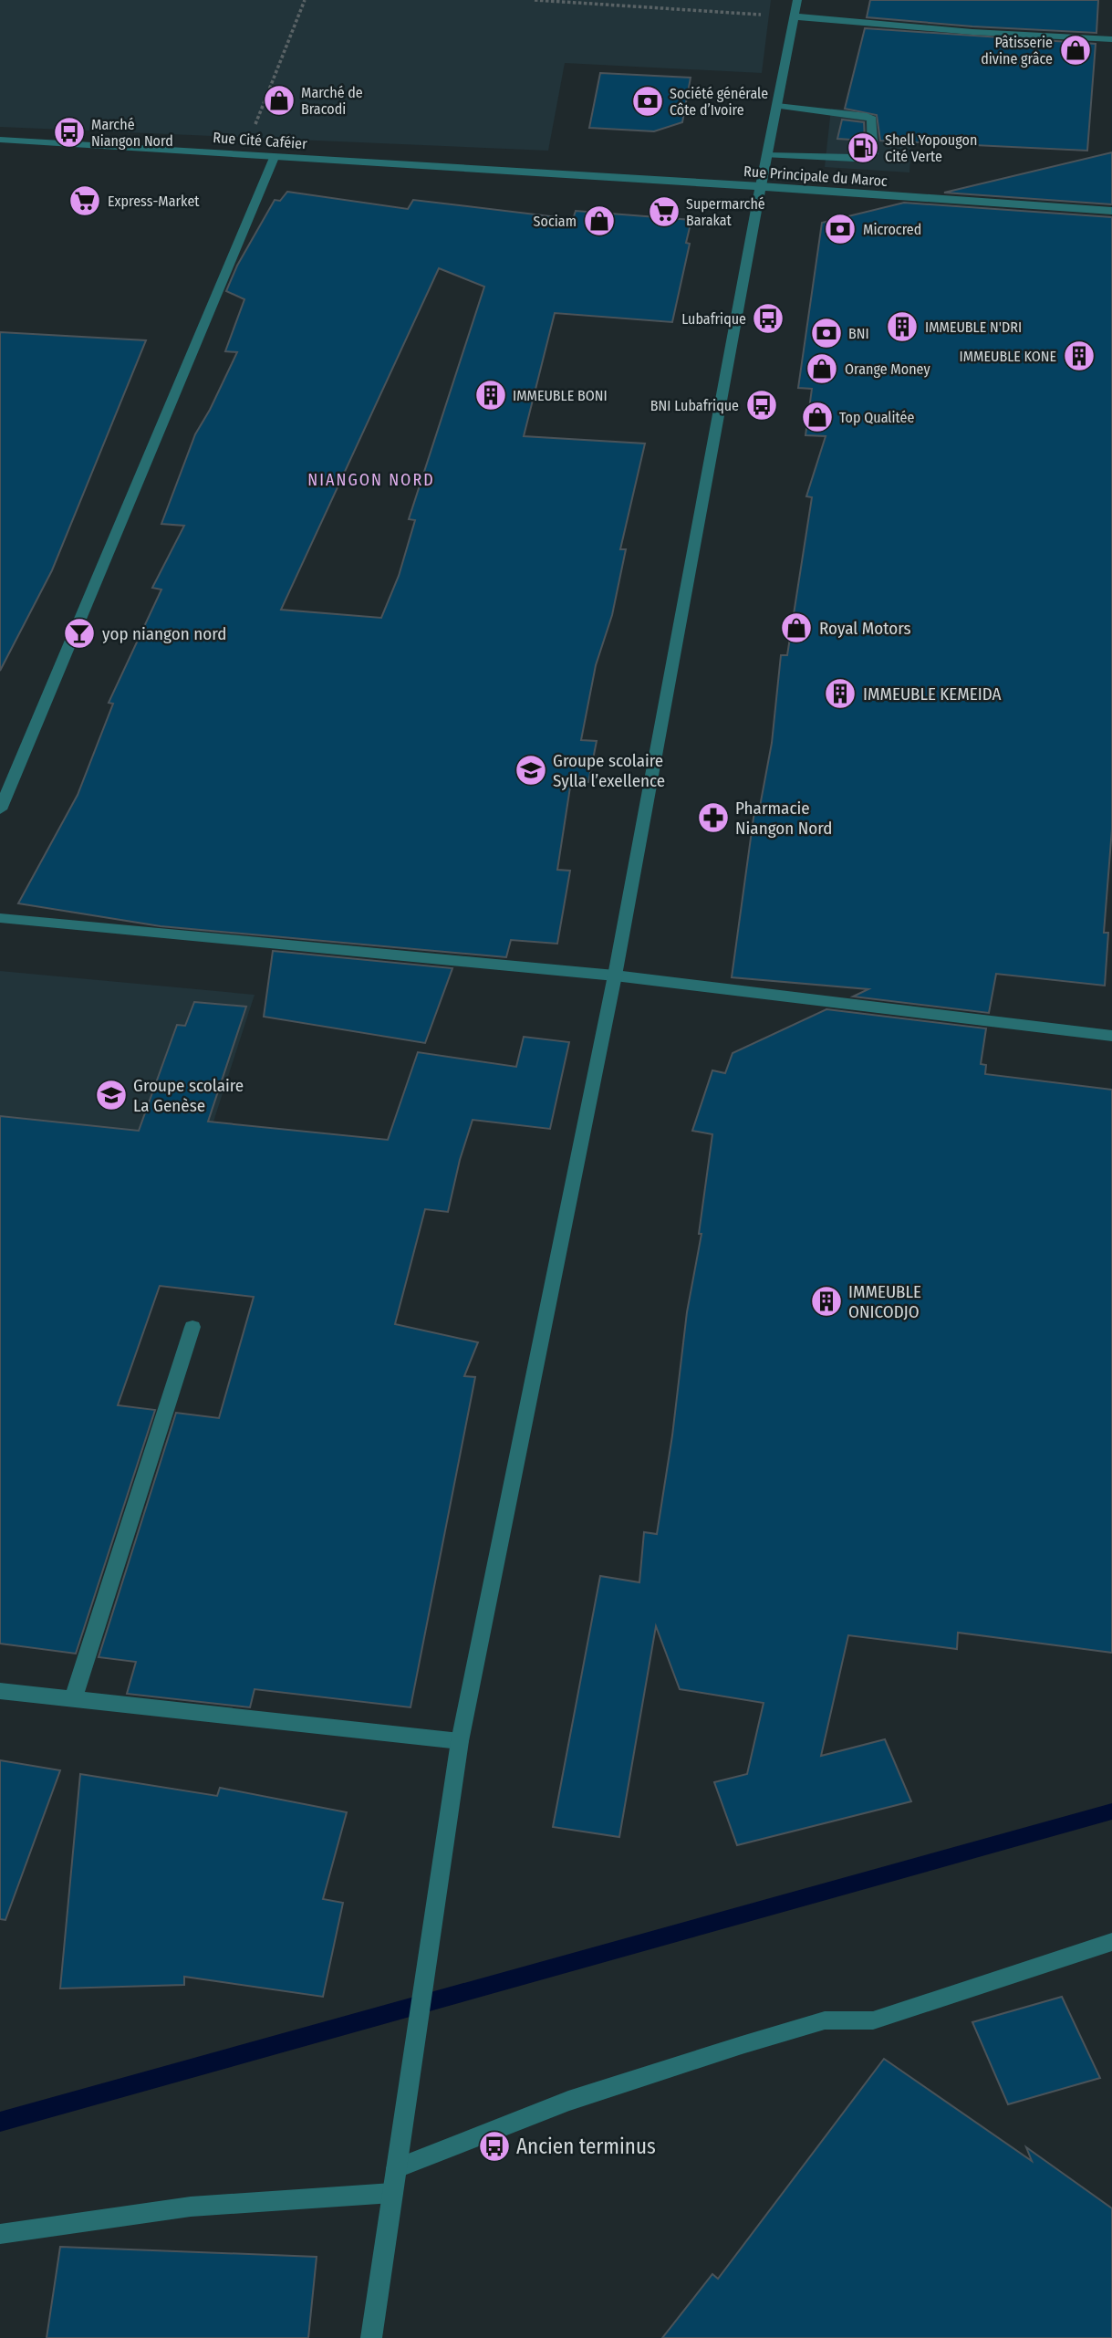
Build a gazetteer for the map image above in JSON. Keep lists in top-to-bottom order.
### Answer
{
  "streets": {
    "street": ["Rue Cité Caféier", "Rue Principale du Maroc"]
  },
  "crossings": [
    ["Rue Cité Caféier", "Rue Principale du Maroc"]
  ],
  "districts": ["NIANGON NORD"],
  "places": {
    "shop": [
      "Pâtisserie divine grâce",
      "Marché de Bracodi",
      "Sociam",
      "Orange Money",
      "Top Qualitée",
      "Royal Motors"
    ],
    "bank": ["Société générale Côte d’Ivoire", "Microcred", "BNI"],
    "bus stop": [
      "Marché Niangon Nord",
      "Lubafrique",
      "BNI Lubafrique",
      "Ancien terminus"
    ],
    "fuel station": ["Shell Yopougon Cité Verte"],
    "supermarket": ["Express-Market", "Supermarché Barakat"],
    "building": [
      "IMMEUBLE N'DRI",
      "IMMEUBLE KONE",
      "IMMEUBLE BONI",
      "IMMEUBLE KEMEIDA",
      "IMMEUBLE ONICODJO"
    ],
    "bar": ["yop niangon nord"],
    "school or university": ["Groupe scolaire Sylla l’exellence", "Groupe scolaire La Genèse"],
    "pharmacy": ["Pharmacie Niangon Nord"]
  }
}
